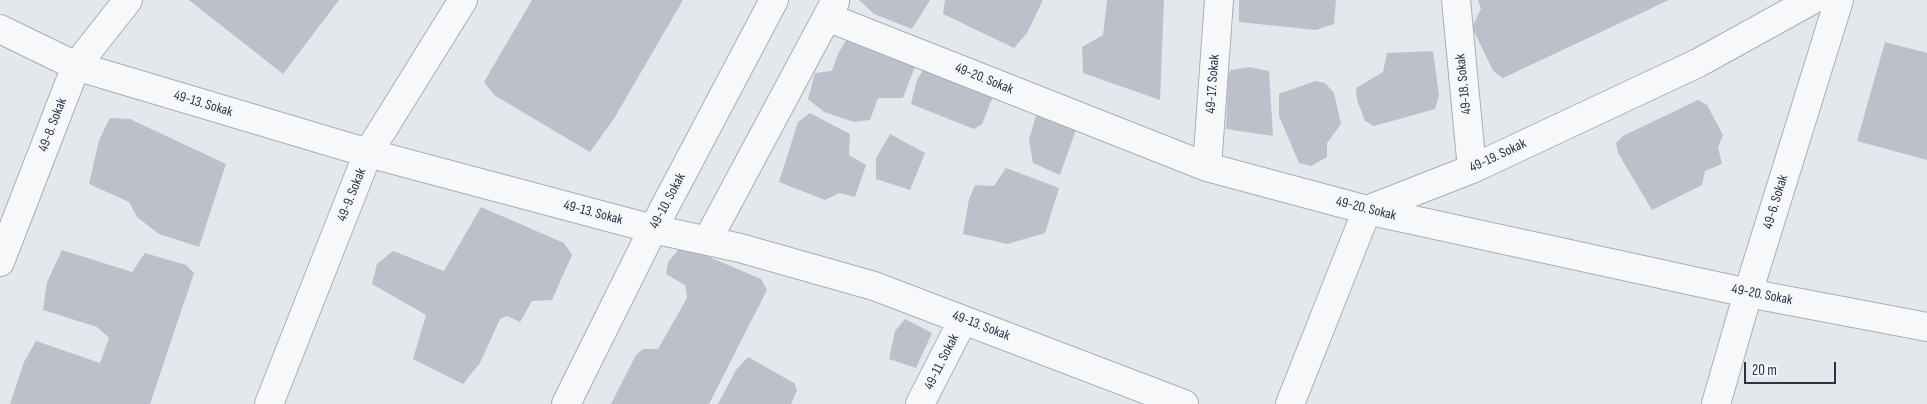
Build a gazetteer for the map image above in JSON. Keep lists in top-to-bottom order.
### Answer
{
  "streets": {
    "street": [
      "49-20. Sokak",
      "49-17. Sokak",
      "49-18. Sokak",
      "49-13. Sokak",
      "49-8. Sokak",
      "49-19. Sokak",
      "49-9. Sokak",
      "49-10. Sokak",
      "49-6. Sokak",
      "49-11. Sokak"
    ]
  },
  "crossings": [
    ["49-20. Sokak", "49-17. Sokak"],
    ["49-20. Sokak", "49-19. Sokak"],
    ["49-20. Sokak", "49-6. Sokak"],
    ["49-18. Sokak", "49-19. Sokak"],
    ["49-13. Sokak", "49-8. Sokak"],
    ["49-13. Sokak", "49-9. Sokak"],
    ["49-13. Sokak", "49-10. Sokak"],
    ["49-13. Sokak", "49-11. Sokak"]
  ],
  "scale_bar": "20 m"
}
